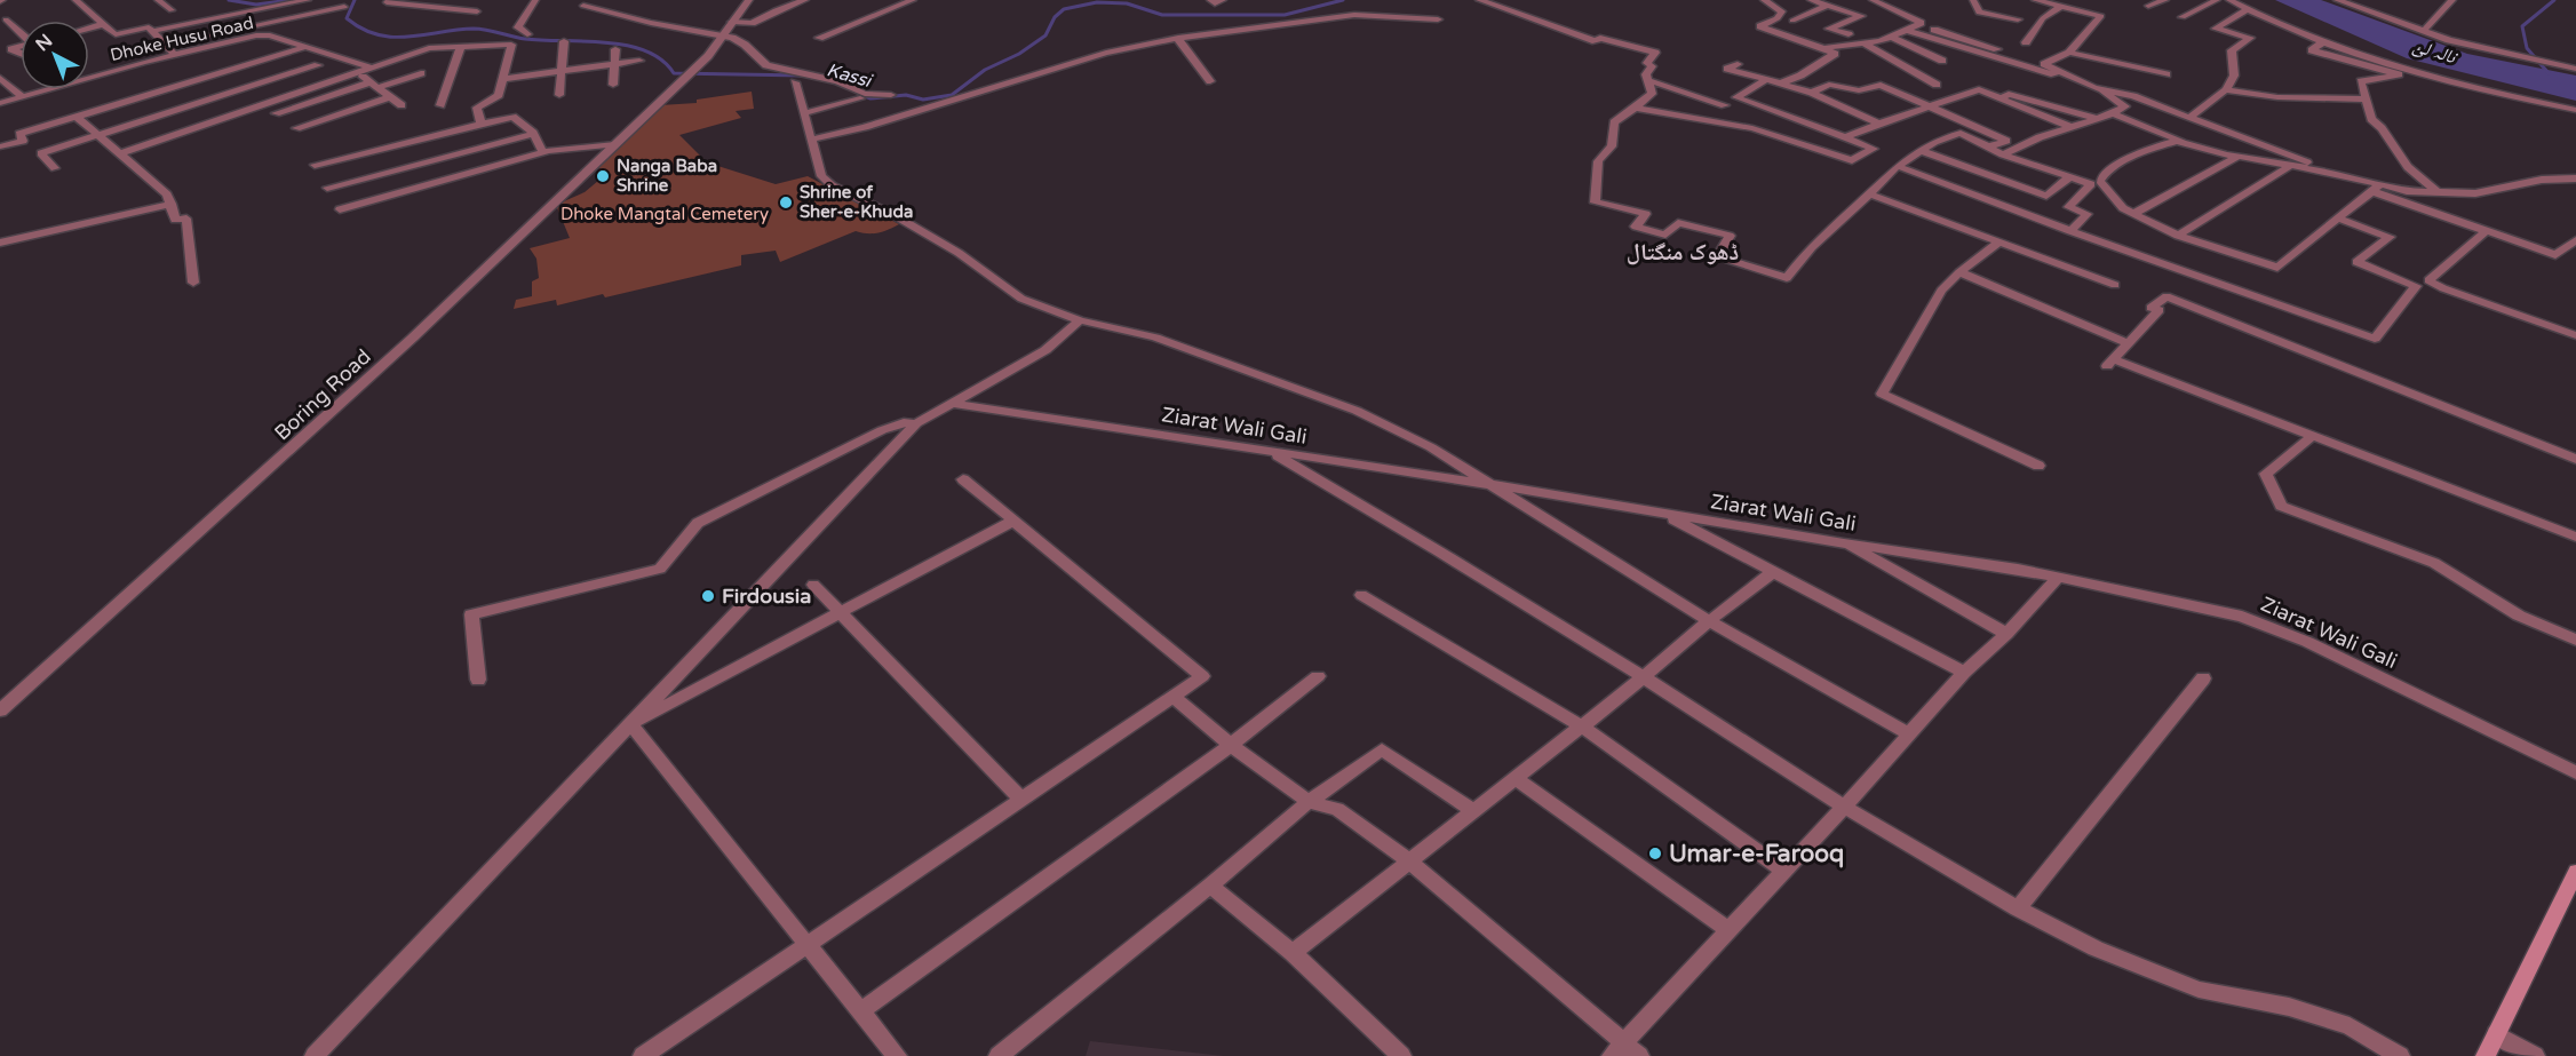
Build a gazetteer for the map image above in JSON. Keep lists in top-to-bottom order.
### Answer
{
  "streets": {
    "street": ["Dhoke Husu Road", "Boring Road", "Ziarat Wali Gali"]
  },
  "districts": ["ڈھوک منگتال"],
  "water": ["نالہ لئ", "Kassi"],
  "parks": ["Dhoke Mangtal Cemetery"],
  "places": [
    "Nanga Baba Shrine",
    "Shrine of Sher-e-Khuda",
    "Firdousia",
    "Umar-e-Farooq"
  ],
  "north": "top left"
}
